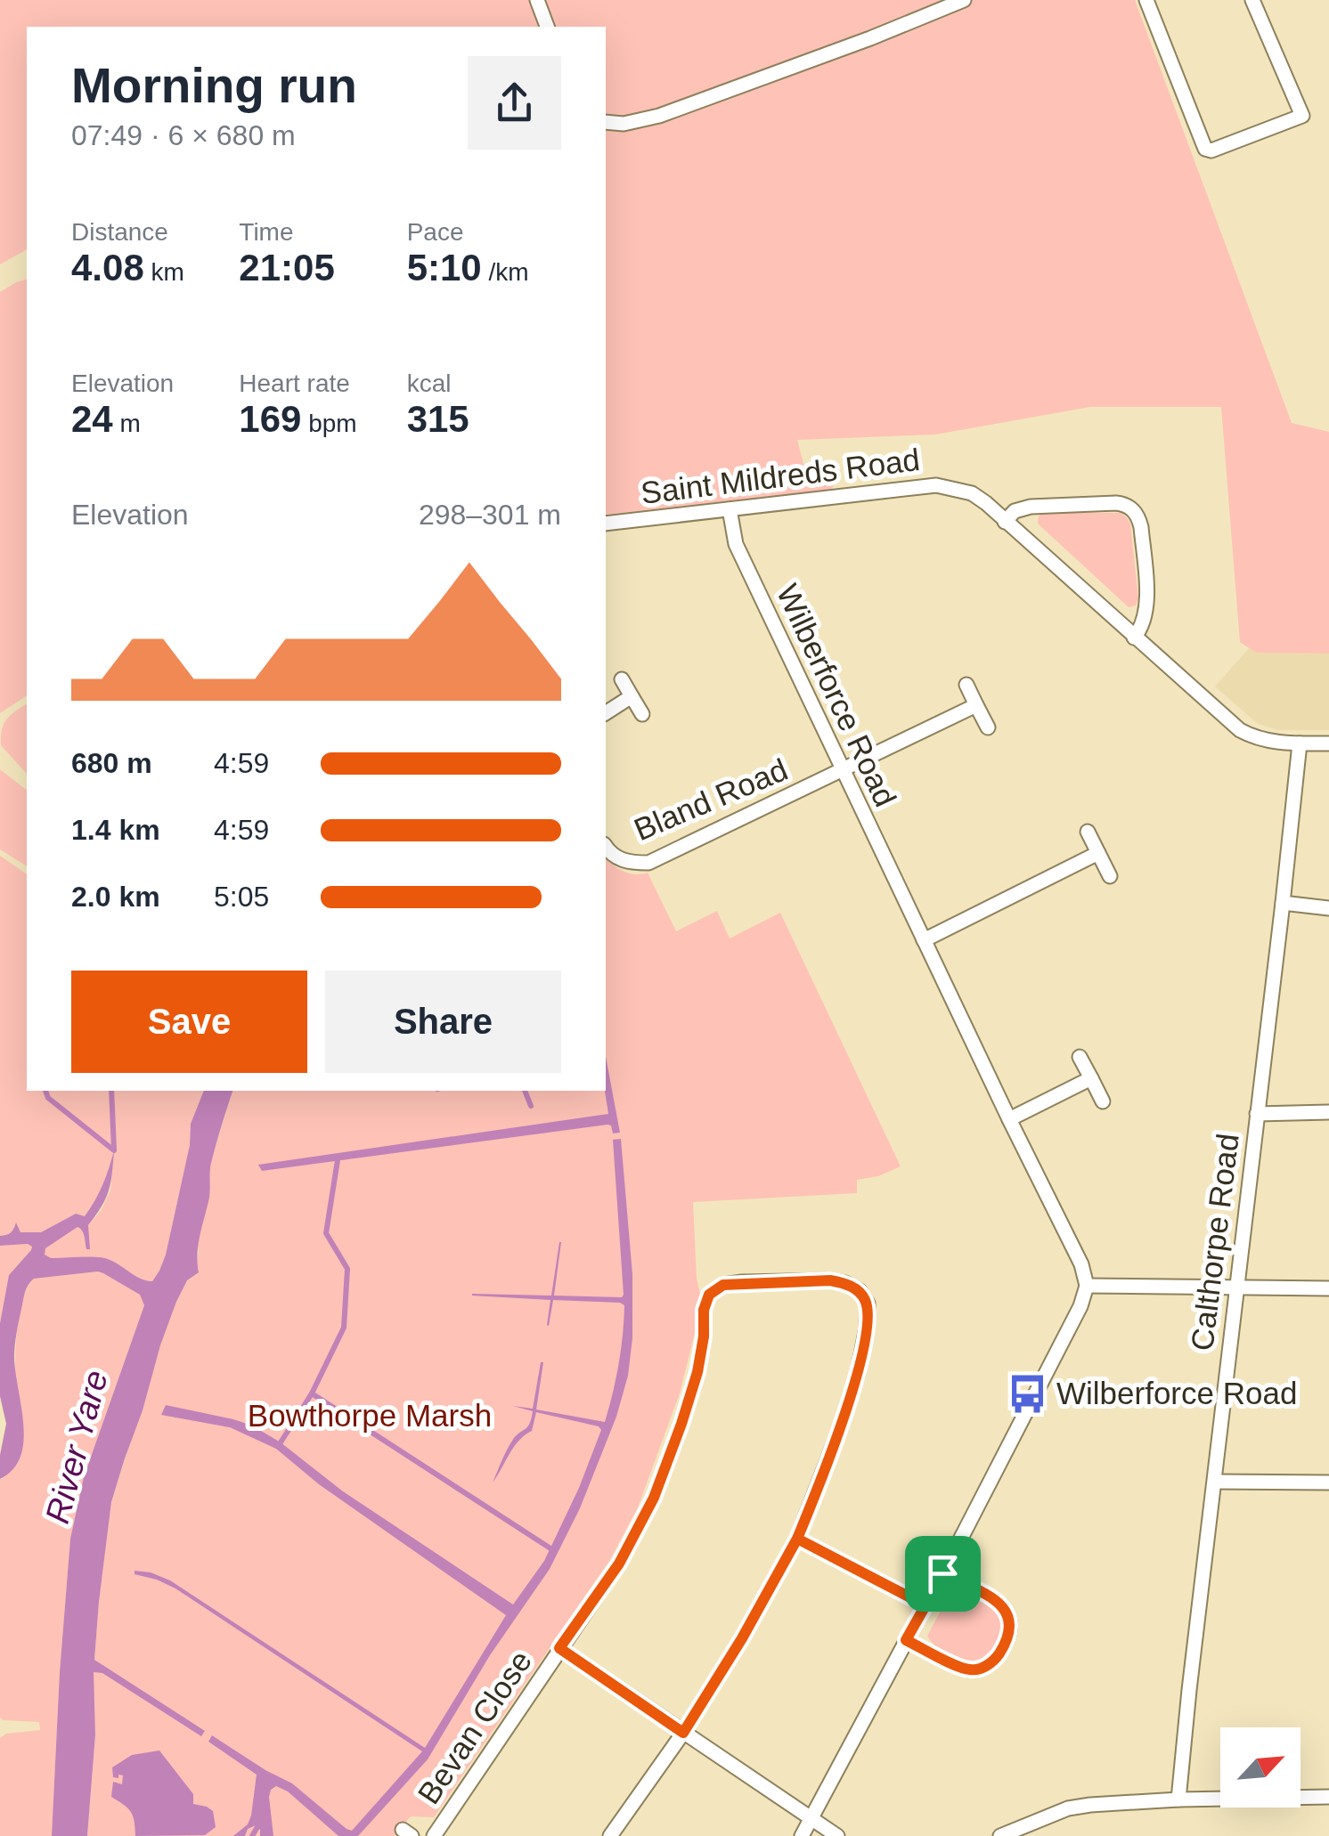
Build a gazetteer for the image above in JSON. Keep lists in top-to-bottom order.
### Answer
{
  "streets": {
    "street": [
      "Saint Mildreds Road",
      "Wilberforce Road",
      "Bland Road",
      "Calthorpe Road",
      "Bevan Close"
    ]
  },
  "crossings": [
    ["Saint Mildreds Road", "Wilberforce Road"],
    ["Saint Mildreds Road", "Calthorpe Road"],
    ["Wilberforce Road", "Bland Road"]
  ],
  "water": ["River Yare"],
  "parks": ["Bowthorpe Marsh"],
  "places": {
    "bus stop": ["Wilberforce Road"]
  },
  "north": "top right",
  "page": {
    "heading": ["Morning run", "07:49 · 6 × 680 m"],
    "stats": [
      ["Distance", "4.08 km"],
      ["Time", "21:05"],
      ["Pace", "5:10 /km"],
      ["Elevation", "24 m"],
      ["Heart rate", "169 bpm"],
      ["kcal", "315"]
    ],
    "chart": ["Elevation", "298–301 m"],
    "list": [
      {
        "name": "680 m",
        "note": "4:59"
      },
      {
        "name": "1.4 km",
        "note": "4:59"
      },
      {
        "name": "2.0 km",
        "note": "5:05"
      }
    ],
    "buttons": ["Save", "Share"]
  }
}
